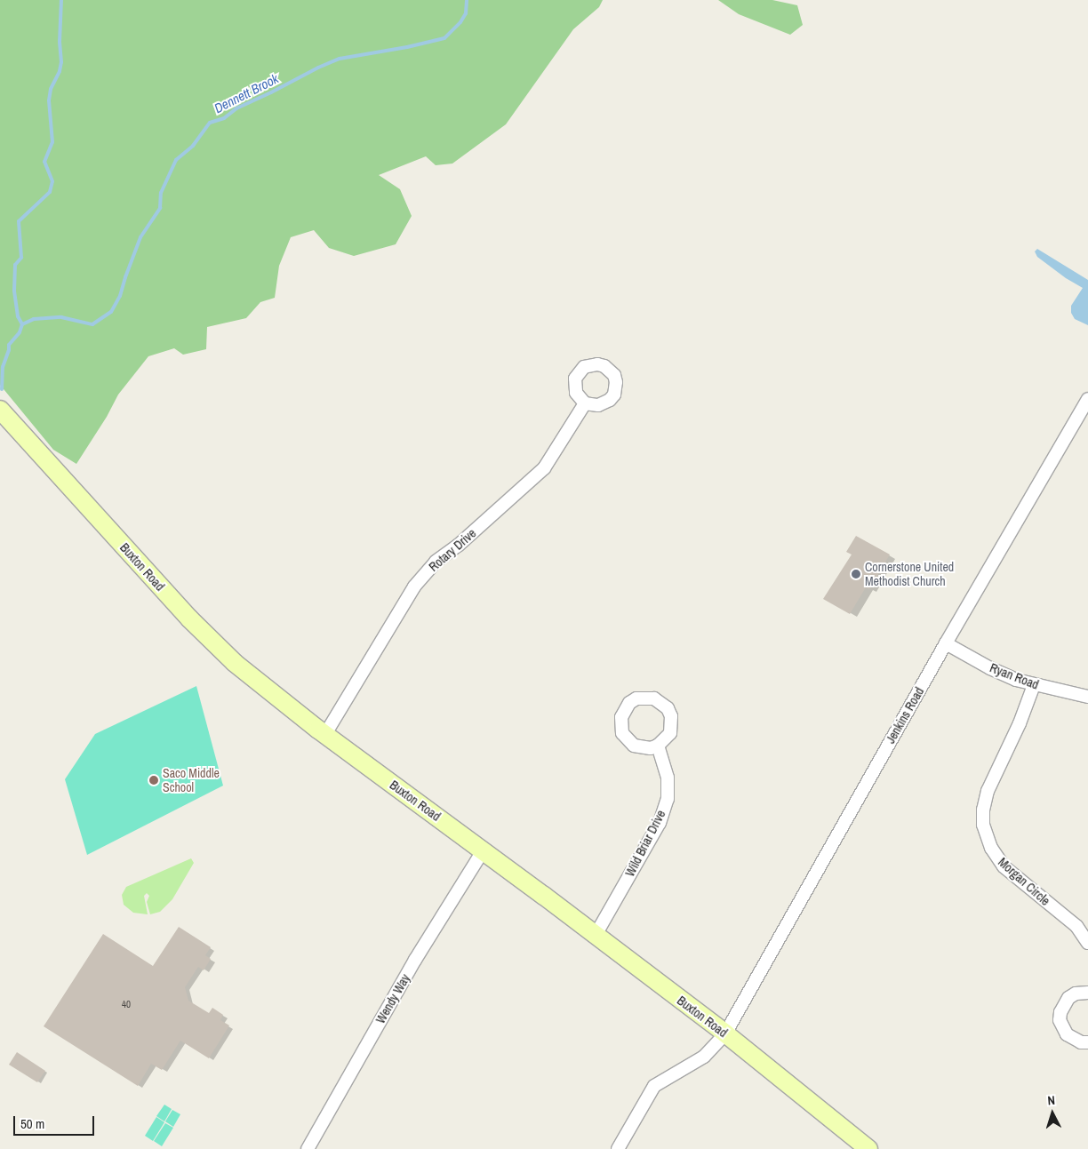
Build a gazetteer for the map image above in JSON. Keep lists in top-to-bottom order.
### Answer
{
  "streets": {
    "main road": ["Buxton Road"],
    "street": [
      "Rotary Drive",
      "Ryan Road",
      "Jenkins Road",
      "Wild Briar Drive",
      "Morgan Circle",
      "Wendy Way"
    ]
  },
  "crossings": [
    ["Rotary Drive", "Buxton Road"],
    ["Buxton Road", "Jenkins Road"],
    ["Buxton Road", "Wild Briar Drive"],
    ["Buxton Road", "Wendy Way"],
    ["Ryan Road", "Jenkins Road"],
    ["Ryan Road", "Morgan Circle"]
  ],
  "water": ["Dennett Brook"],
  "places": ["Cornerstone United Methodist Church", "Saco Middle School"],
  "house_numbers": ["40"],
  "scale_bar": "50 m",
  "north": "top"
}
